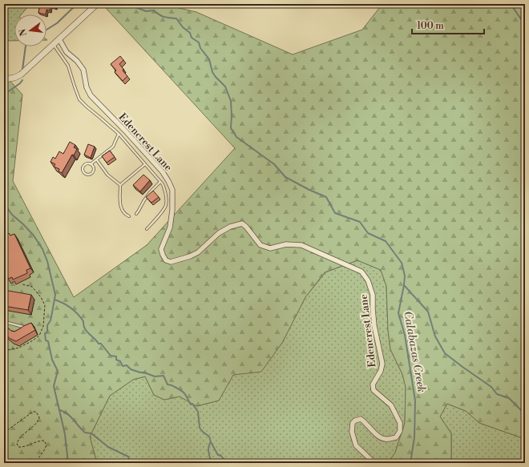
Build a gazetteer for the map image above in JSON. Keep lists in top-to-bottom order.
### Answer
{
  "streets": {
    "street": ["Edencrest Lane"]
  },
  "water": ["Calabazas Creek"],
  "scale_bar": "100 m",
  "north": "left"
}
